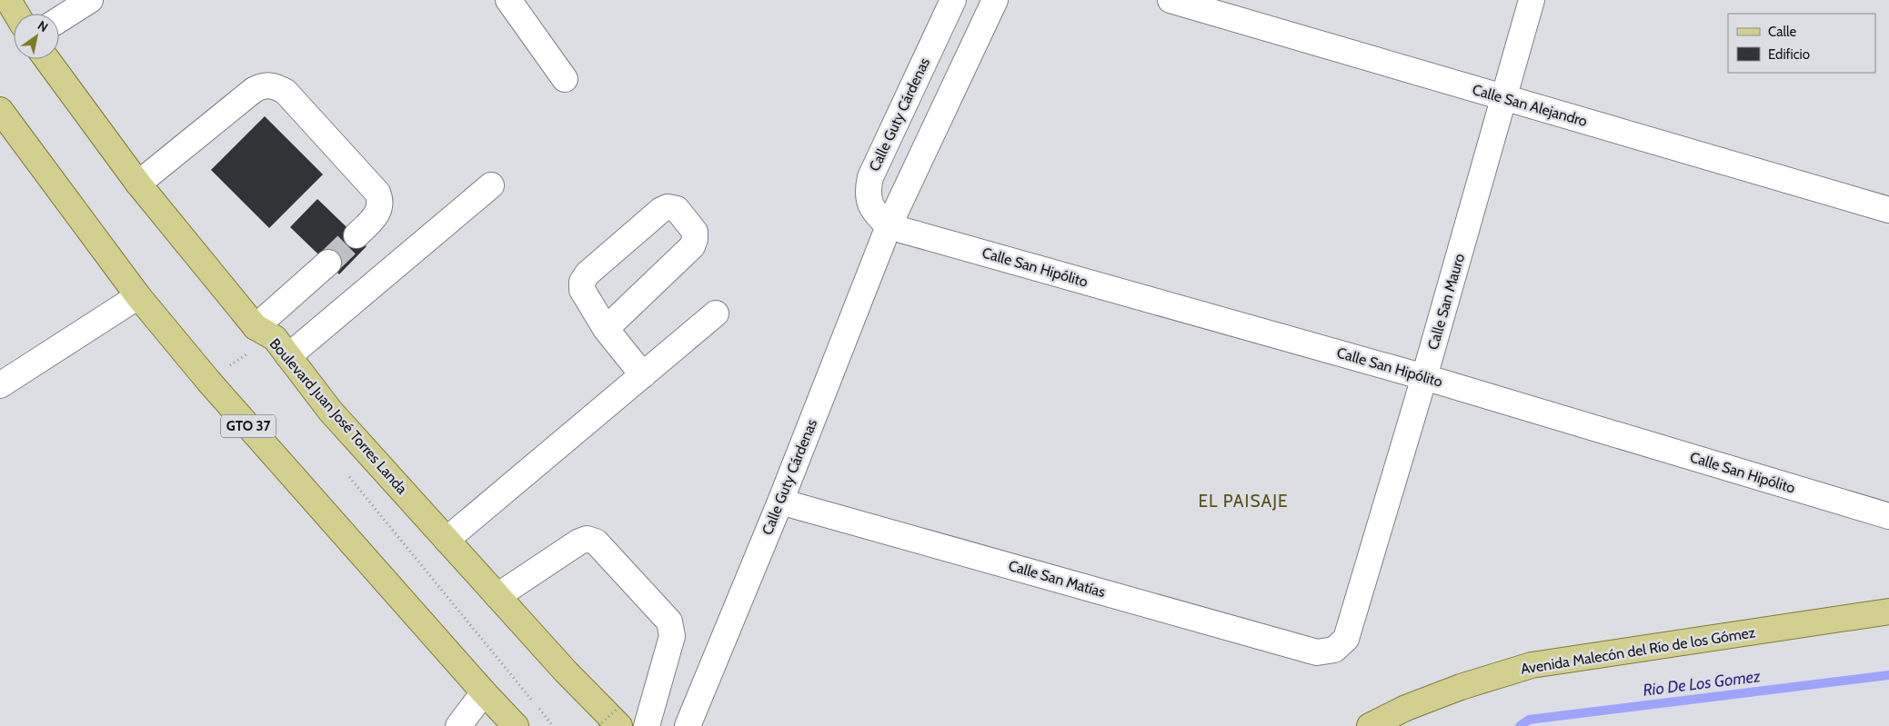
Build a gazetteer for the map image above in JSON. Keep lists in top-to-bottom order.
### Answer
{
  "streets": {
    "main road": ["Boulevard Juan José Torres Landa", "GTO 37", "Avenida Malecón del Río de los Gómez"],
    "street": [
      "Calle San Alejandro",
      "Calle Guty Cárdenas",
      "Calle San Hipólito",
      "Calle San Mauro",
      "Calle San Matías"
    ]
  },
  "crossings": [
    ["Calle San Alejandro", "Calle San Mauro"],
    ["Calle Guty Cárdenas", "Calle San Hipólito"],
    ["Calle Guty Cárdenas", "Calle San Matías"],
    ["Calle San Hipólito", "Calle San Mauro"],
    ["Calle San Mauro", "Calle San Matías"]
  ],
  "districts": ["EL PAISAJE"],
  "water": ["Rio De Los Gomez"],
  "legend": ["Calle", "Edificio"],
  "north": "top right"
}
